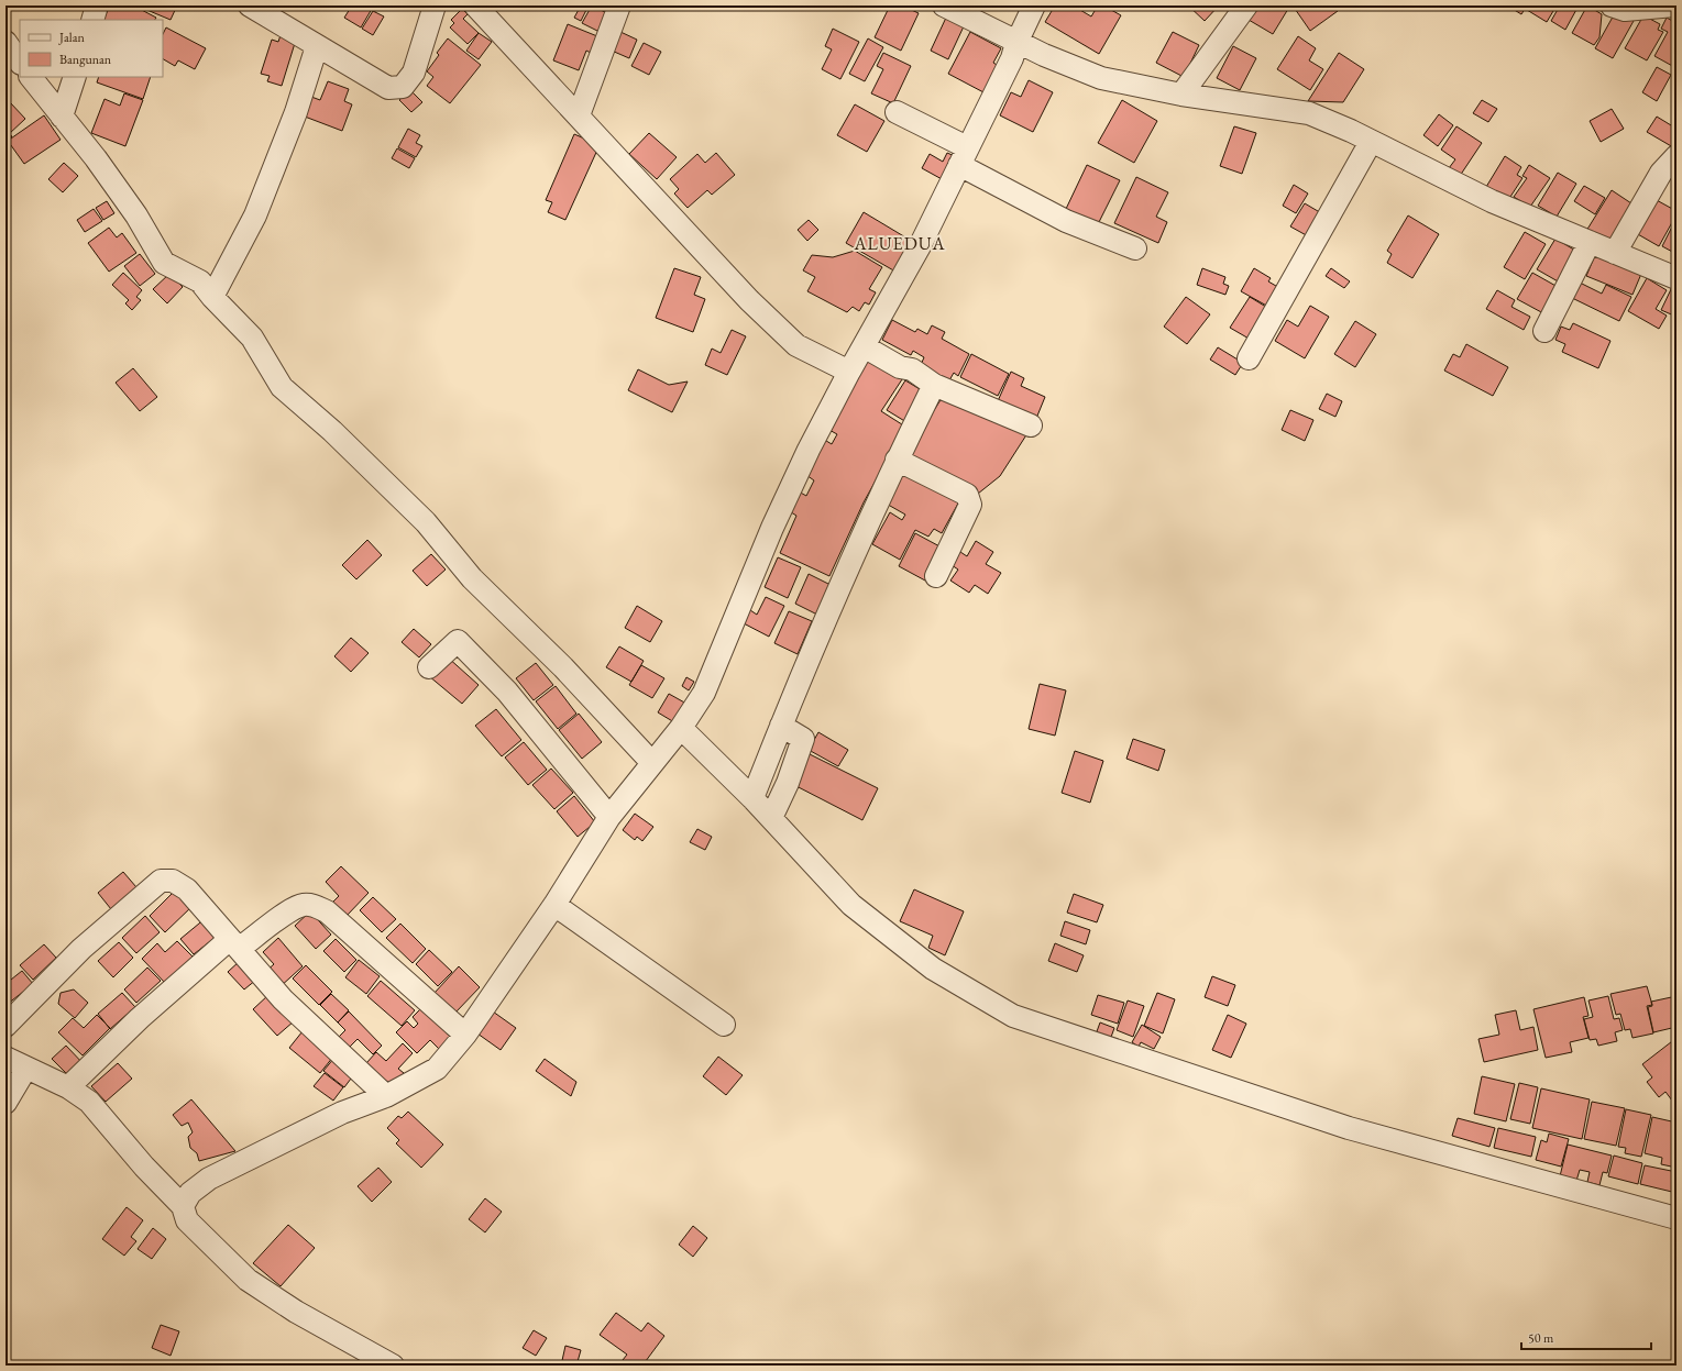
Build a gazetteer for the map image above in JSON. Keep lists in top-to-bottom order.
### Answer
{
  "districts": ["ALUEDUA"],
  "legend": ["Jalan", "Bangunan"],
  "scale_bar": "50 m"
}
